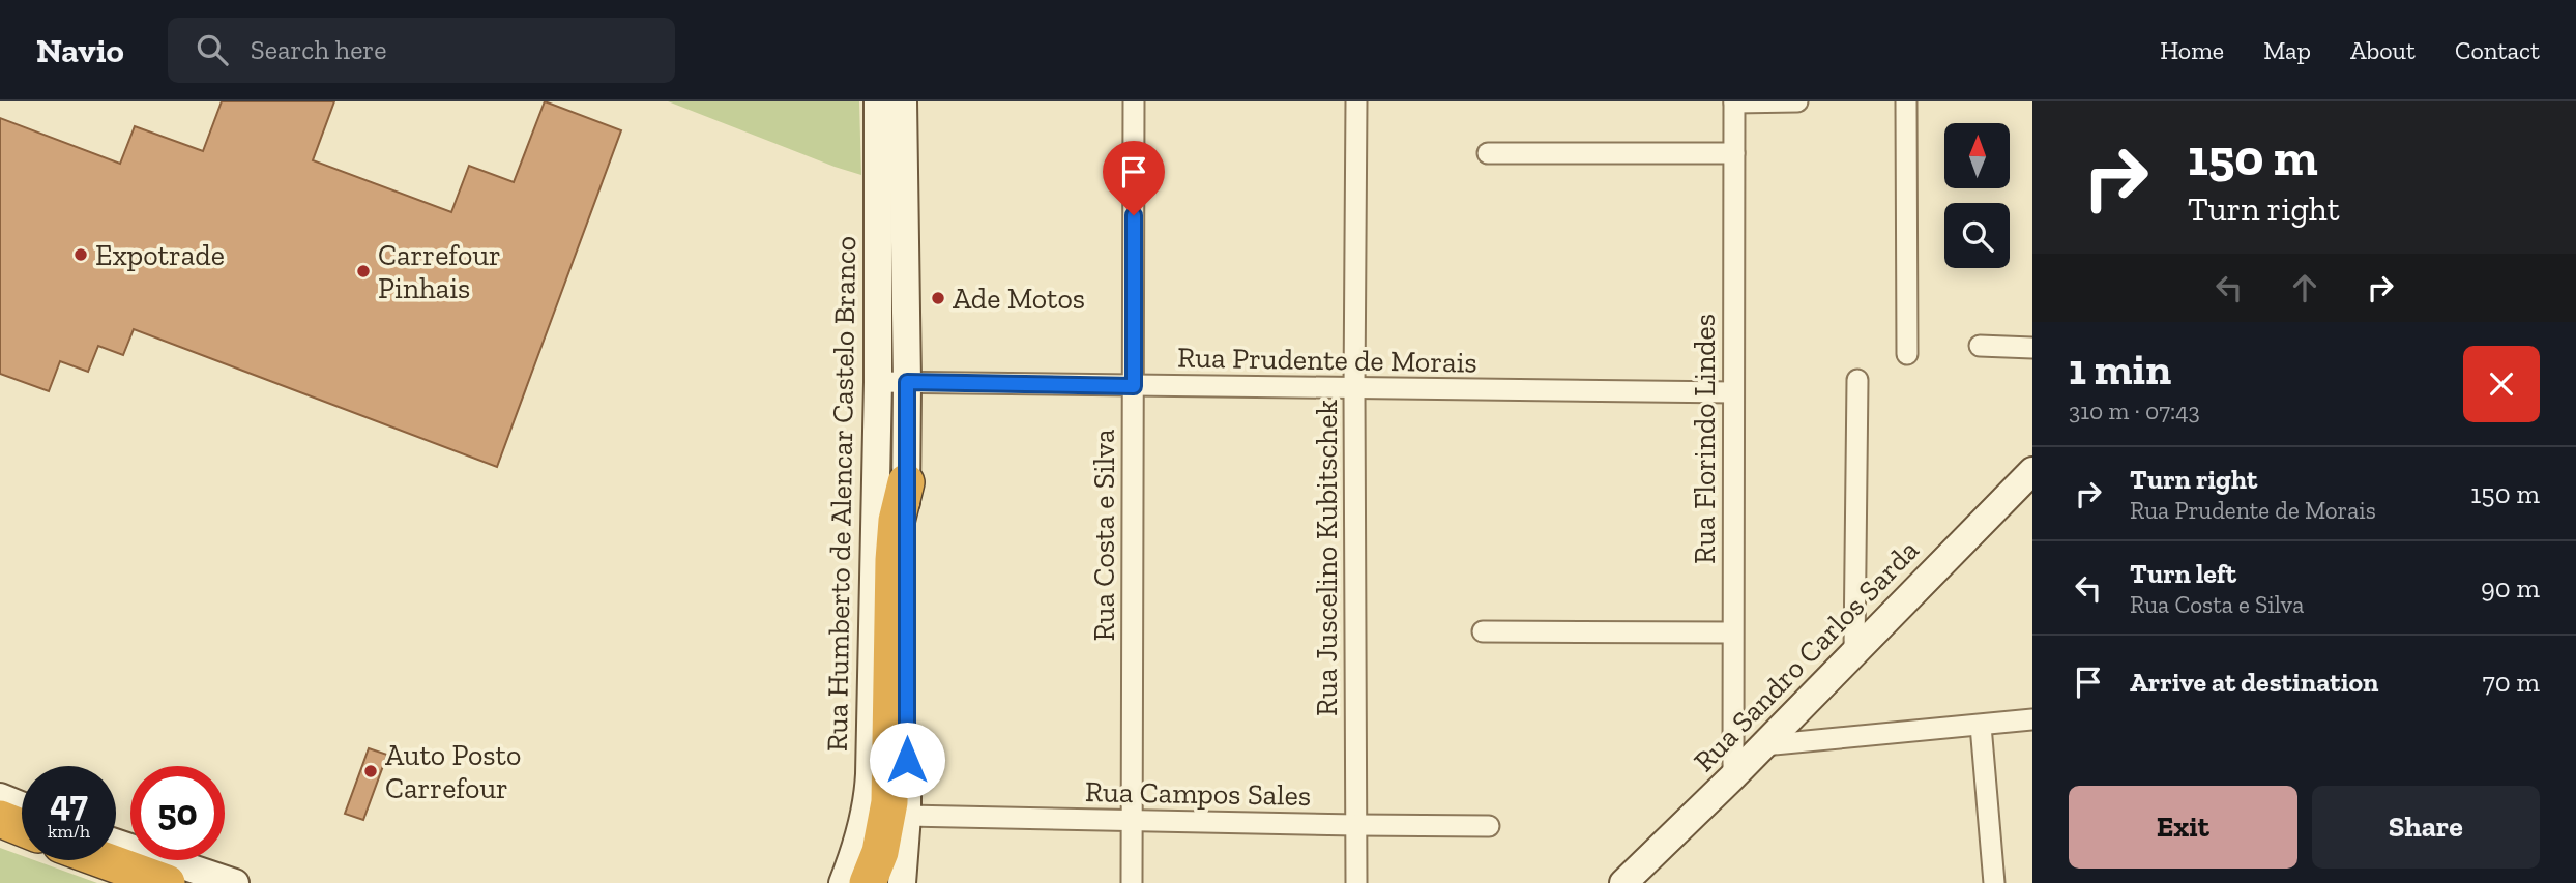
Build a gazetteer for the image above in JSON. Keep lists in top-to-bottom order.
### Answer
{
  "streets": {
    "main road": ["Rua Humberto de Alencar Castelo Branco", "Rua Sandro Carlos Sarda"],
    "street": [
      "Rua Prudente de Morais",
      "Rua Florindo Lindes",
      "Rua Costa e Silva",
      "Rua Juscelino Kubitschek",
      "Rua Campos Sales"
    ]
  },
  "crossings": [
    ["Rua Prudente de Morais", "Rua Florindo Lindes"],
    ["Rua Prudente de Morais", "Rua Humberto de Alencar Castelo Branco"],
    ["Rua Prudente de Morais", "Rua Costa e Silva"],
    ["Rua Prudente de Morais", "Rua Juscelino Kubitschek"],
    ["Rua Florindo Lindes", "Rua Sandro Carlos Sarda"],
    ["Rua Humberto de Alencar Castelo Branco", "Rua Campos Sales"],
    ["Rua Costa e Silva", "Rua Campos Sales"],
    ["Rua Juscelino Kubitschek", "Rua Campos Sales"]
  ],
  "places": [
    "Expotrade",
    "Carrefour Pinhais",
    "Ade Motos",
    "Auto Posto Carrefour"
  ],
  "north": "top",
  "page": {
    "header": "Navio",
    "search": "Search here",
    "nav": [
      "Home",
      "Map",
      "About",
      "Contact"
    ],
    "turn": ["150 m", "Turn right"],
    "heading": ["1 min", "310 m · 07:43"],
    "list": [
      {
        "name": "Turn right",
        "note": "Rua Prudente de Morais",
        "value": "150 m"
      },
      {
        "name": "Turn left",
        "note": "Rua Costa e Silva",
        "value": "90 m"
      },
      {
        "name": "Arrive at destination",
        "value": "70 m"
      }
    ],
    "speed": "47 km/h",
    "limit": "50",
    "buttons": ["Exit", "Share"]
  }
}
